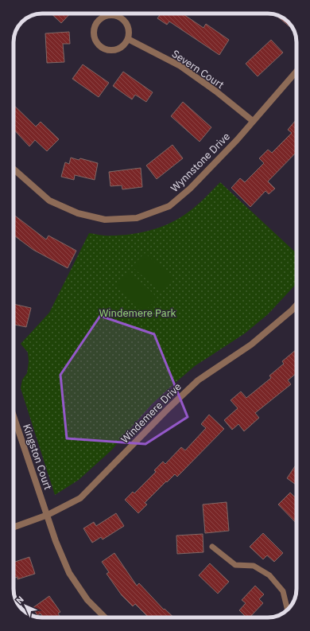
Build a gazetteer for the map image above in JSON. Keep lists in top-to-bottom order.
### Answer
{
  "streets": {
    "street": [
      "Severn Court",
      "Wynnstone Drive",
      "Windemere Drive",
      "Kingston Court"
    ]
  },
  "crossings": [
    ["Severn Court", "Wynnstone Drive"],
    ["Windemere Drive", "Kingston Court"]
  ],
  "parks": ["Windemere Park"],
  "north": "top left"
}
